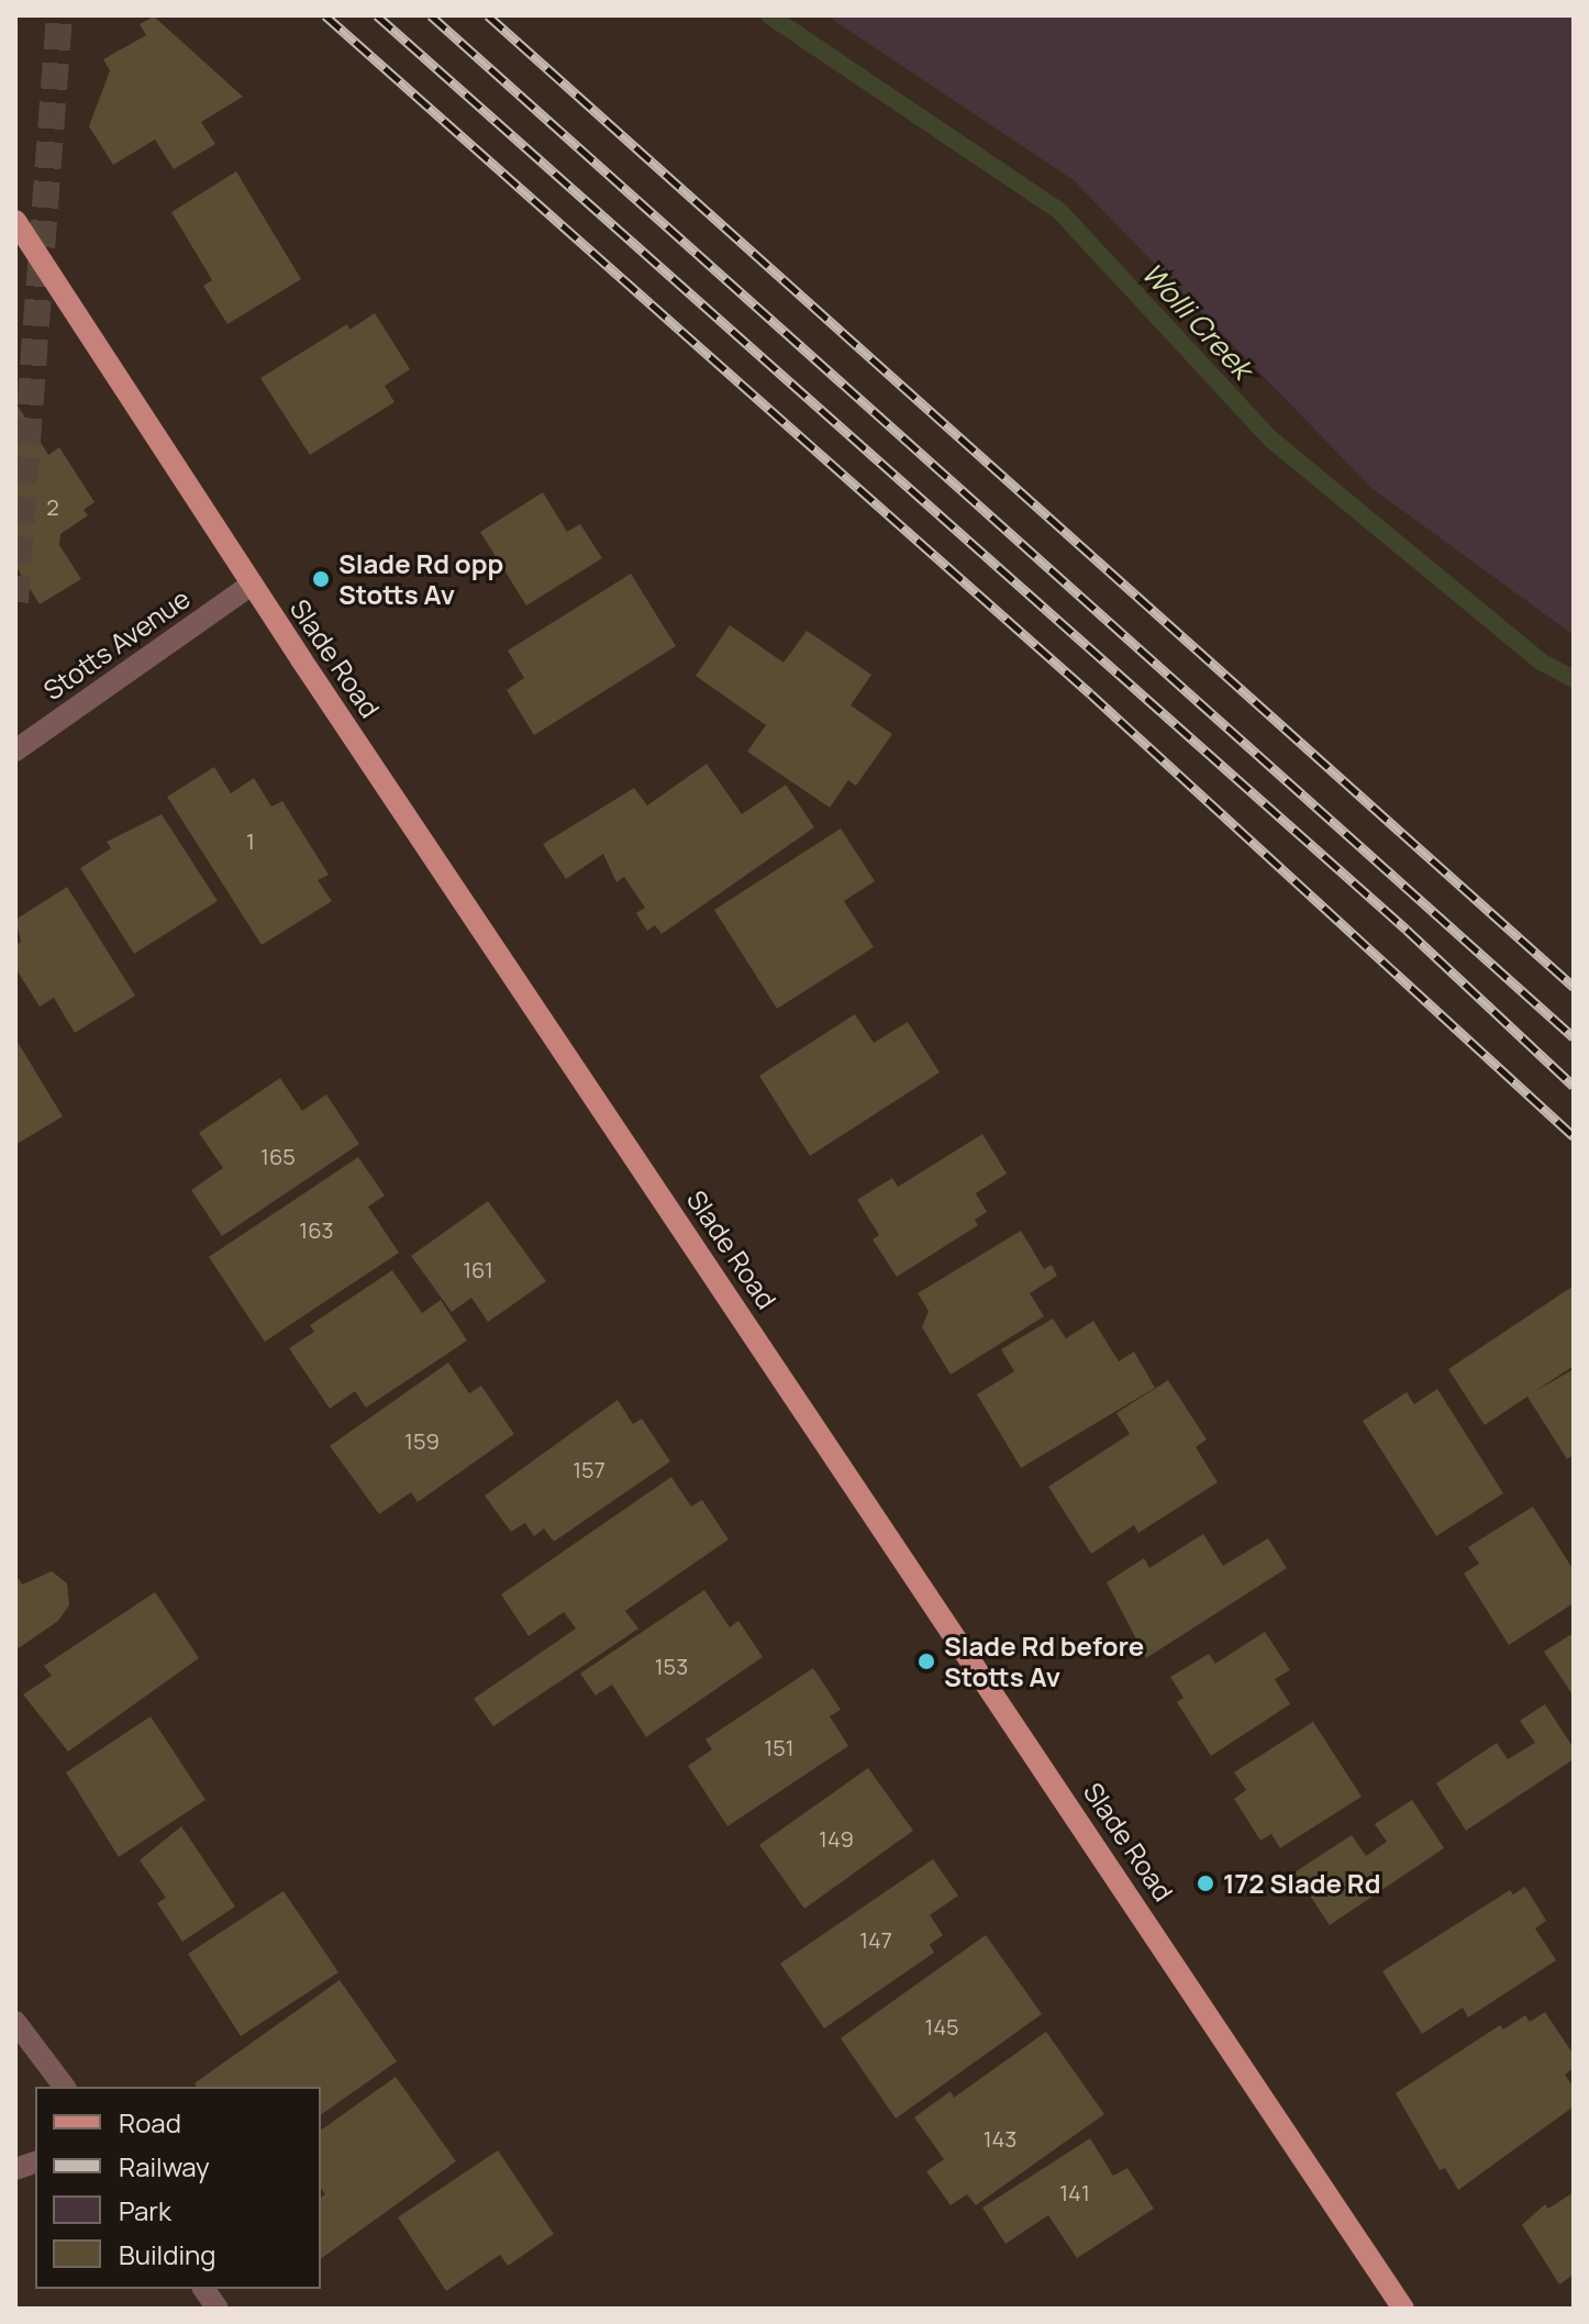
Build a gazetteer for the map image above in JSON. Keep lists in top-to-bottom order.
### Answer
{
  "streets": {
    "main road": ["Slade Road"],
    "street": ["Stotts Avenue"]
  },
  "crossings": [
    ["Stotts Avenue", "Slade Road"]
  ],
  "water": ["Wolli Creek"],
  "places": ["Slade Rd opp Stotts Av", "Slade Rd before Stotts Av", "172 Slade Rd"],
  "house_numbers": [
    "2",
    "1",
    "165",
    "163",
    "161",
    "159",
    "157",
    "153",
    "151",
    "149",
    "147",
    "145",
    "143",
    "141"
  ],
  "legend": [
    "Road",
    "Railway",
    "Park",
    "Building"
  ]
}
